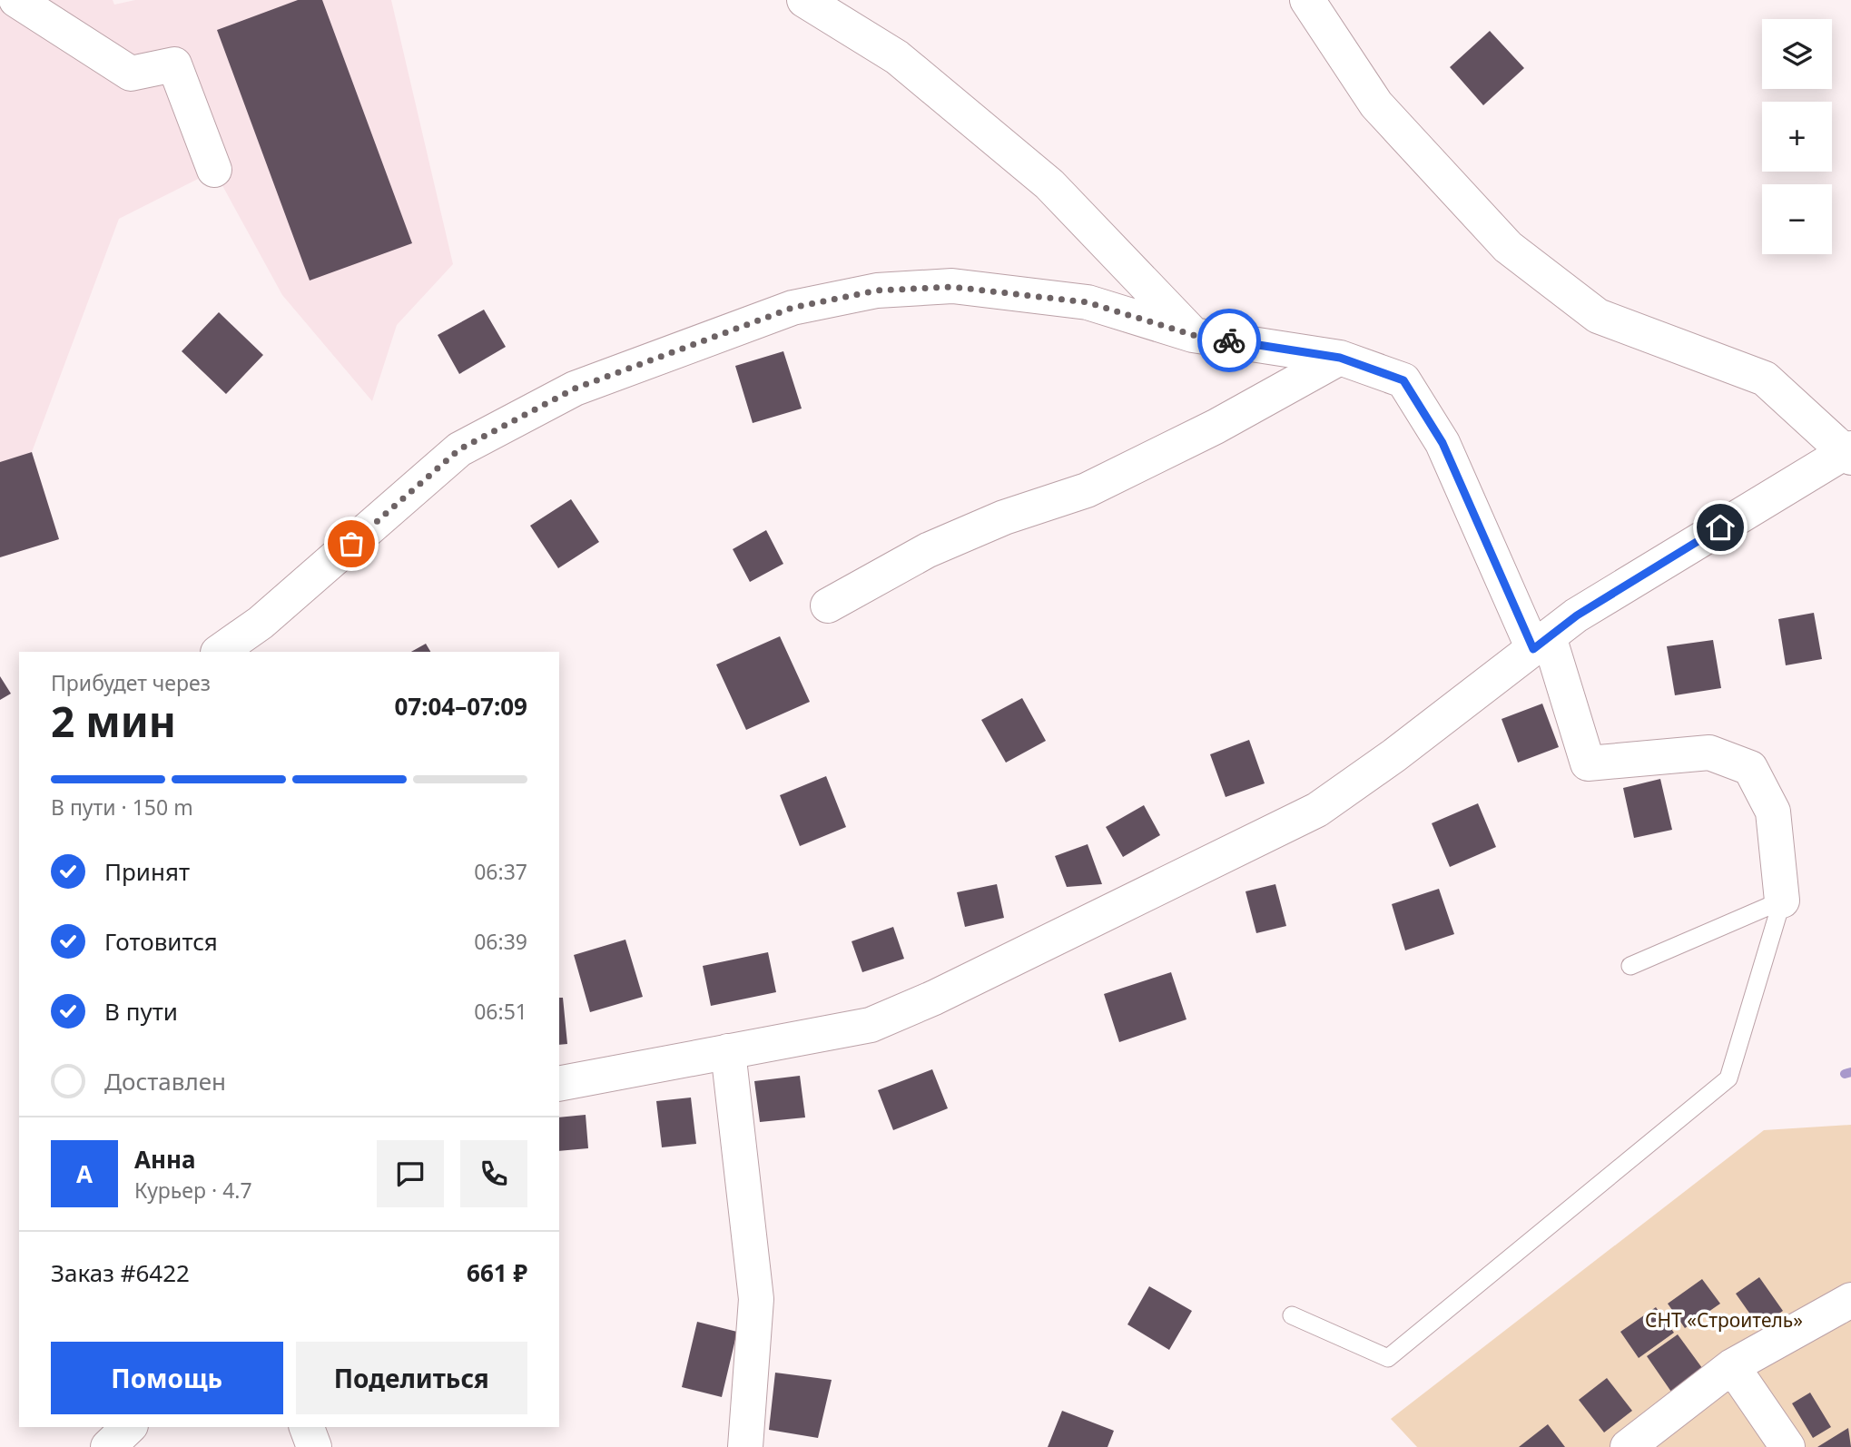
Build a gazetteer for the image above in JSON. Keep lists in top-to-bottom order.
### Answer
{
  "parks": ["СНТ «Строитель»"],
  "page": {
    "map_buttons": ["+", "−"],
    "heading": ["2 мин", "Прибудет через", "07:04–07:09"],
    "panel": [
      "Анна",
      "Курьер · 4.7",
      "Заказ #6422",
      "661 ₽"
    ],
    "bar": "В пути · 150 m",
    "list": [
      ["Принят", "06:37"],
      ["Готовится", "06:39"],
      ["В пути", "06:51"],
      "Доставлен"
    ],
    "round": "А",
    "buttons": ["Помощь", "Поделиться"]
  }
}
